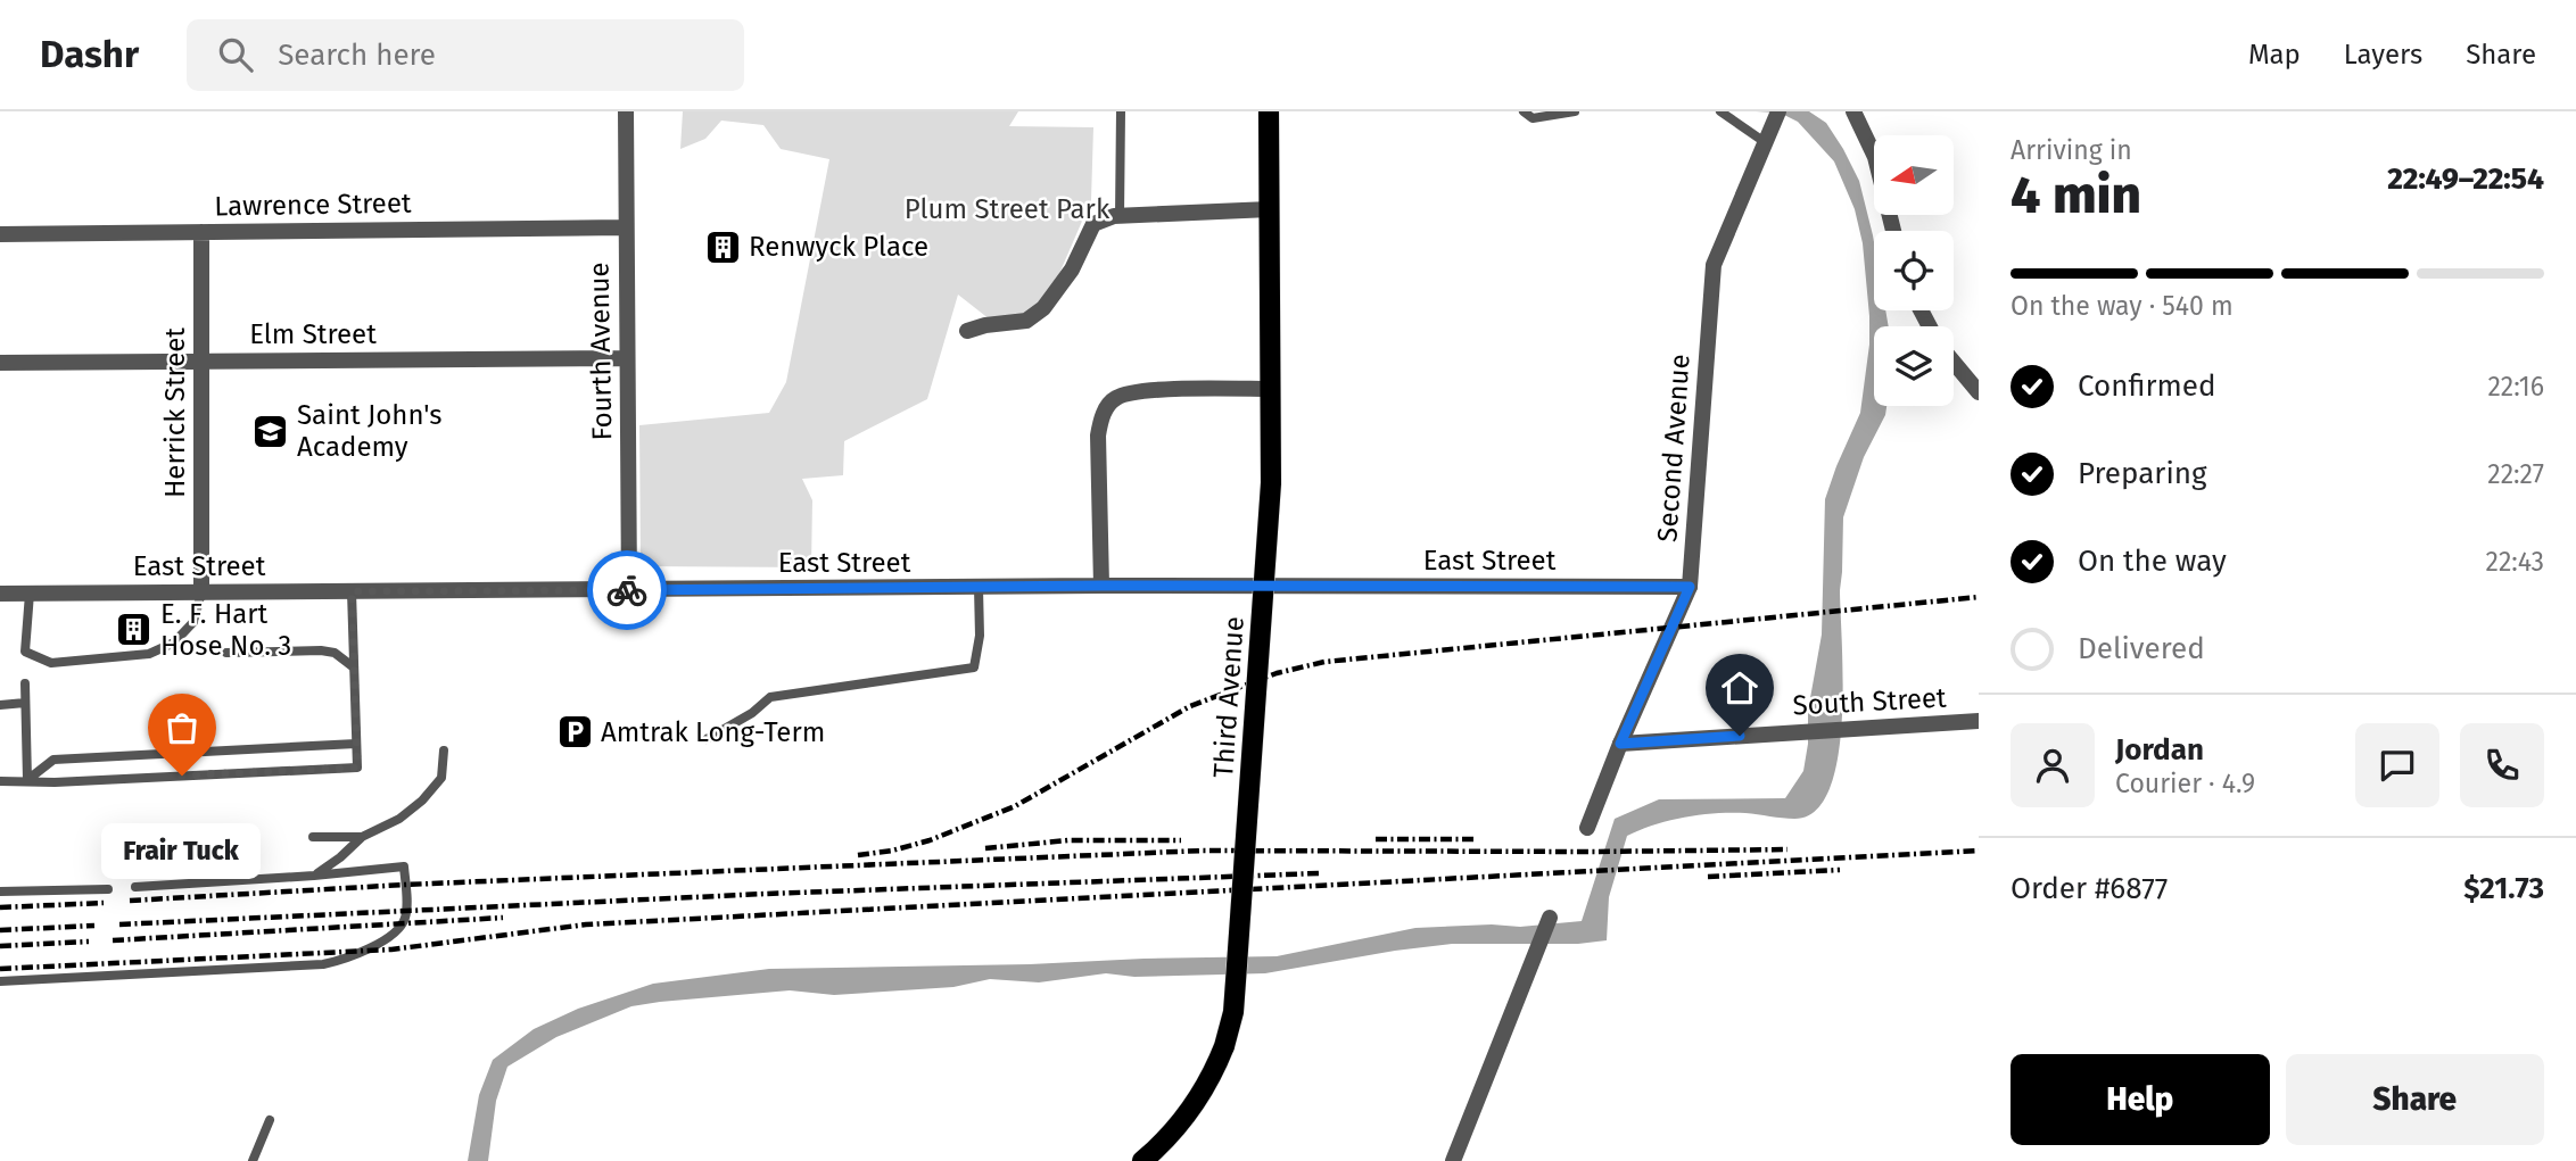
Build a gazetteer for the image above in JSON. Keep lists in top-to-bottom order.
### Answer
{
  "streets": {
    "main road": ["Third Avenue"],
    "street": [
      "Lawrence Street",
      "Elm Street",
      "Fourth Avenue",
      "Herrick Street",
      "Second Avenue",
      "East Street",
      "South Street"
    ]
  },
  "crossings": [
    ["Lawrence Street", "Fourth Avenue"],
    ["Lawrence Street", "Herrick Street"],
    ["Elm Street", "Fourth Avenue"],
    ["Elm Street", "Herrick Street"],
    ["Fourth Avenue", "East Street"],
    ["Herrick Street", "East Street"],
    ["Second Avenue", "East Street"],
    ["Second Avenue", "South Street"]
  ],
  "parks": ["Plum Street Park"],
  "places": {
    "building": ["Renwyck Place", "E. F. Hart Hose No. 3"],
    "school or university": ["Saint John's Academy"],
    "parking": ["Amtrak Long-Term"],
    "other": ["Frair Tuck"]
  },
  "north": "left",
  "page": {
    "header": "Dashr",
    "search": "Search here",
    "nav": ["Map", "Layers", "Share"],
    "heading": ["4 min", "Arriving in", "22:49–22:54"],
    "panel": [
      "Jordan",
      "Courier · 4.9",
      "Order #6877",
      "$21.73"
    ],
    "bar": "On the way · 540 m",
    "list": [
      ["Confirmed", "22:16"],
      ["Preparing", "22:27"],
      ["On the way", "22:43"],
      "Delivered"
    ],
    "bubble": "Frair Tuck",
    "buttons": ["Help", "Share"]
  }
}
